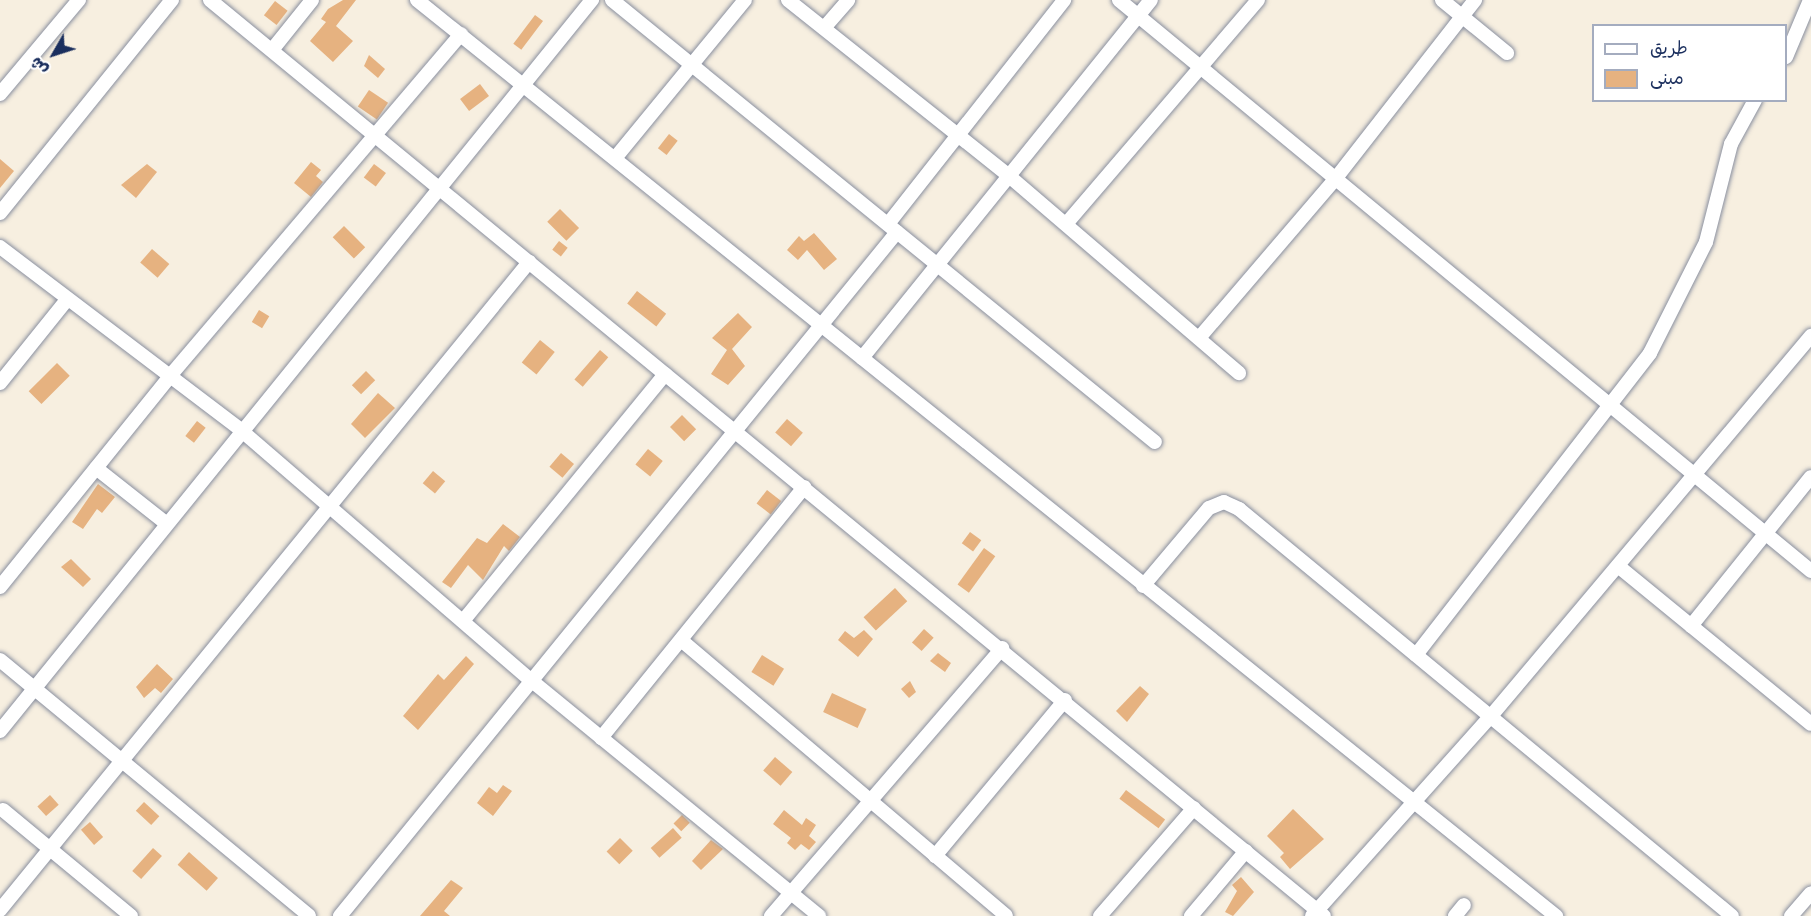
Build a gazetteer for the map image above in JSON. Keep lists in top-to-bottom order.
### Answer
{
  "legend": ["طريق", "مبنى"],
  "north": "bottom left"
}
